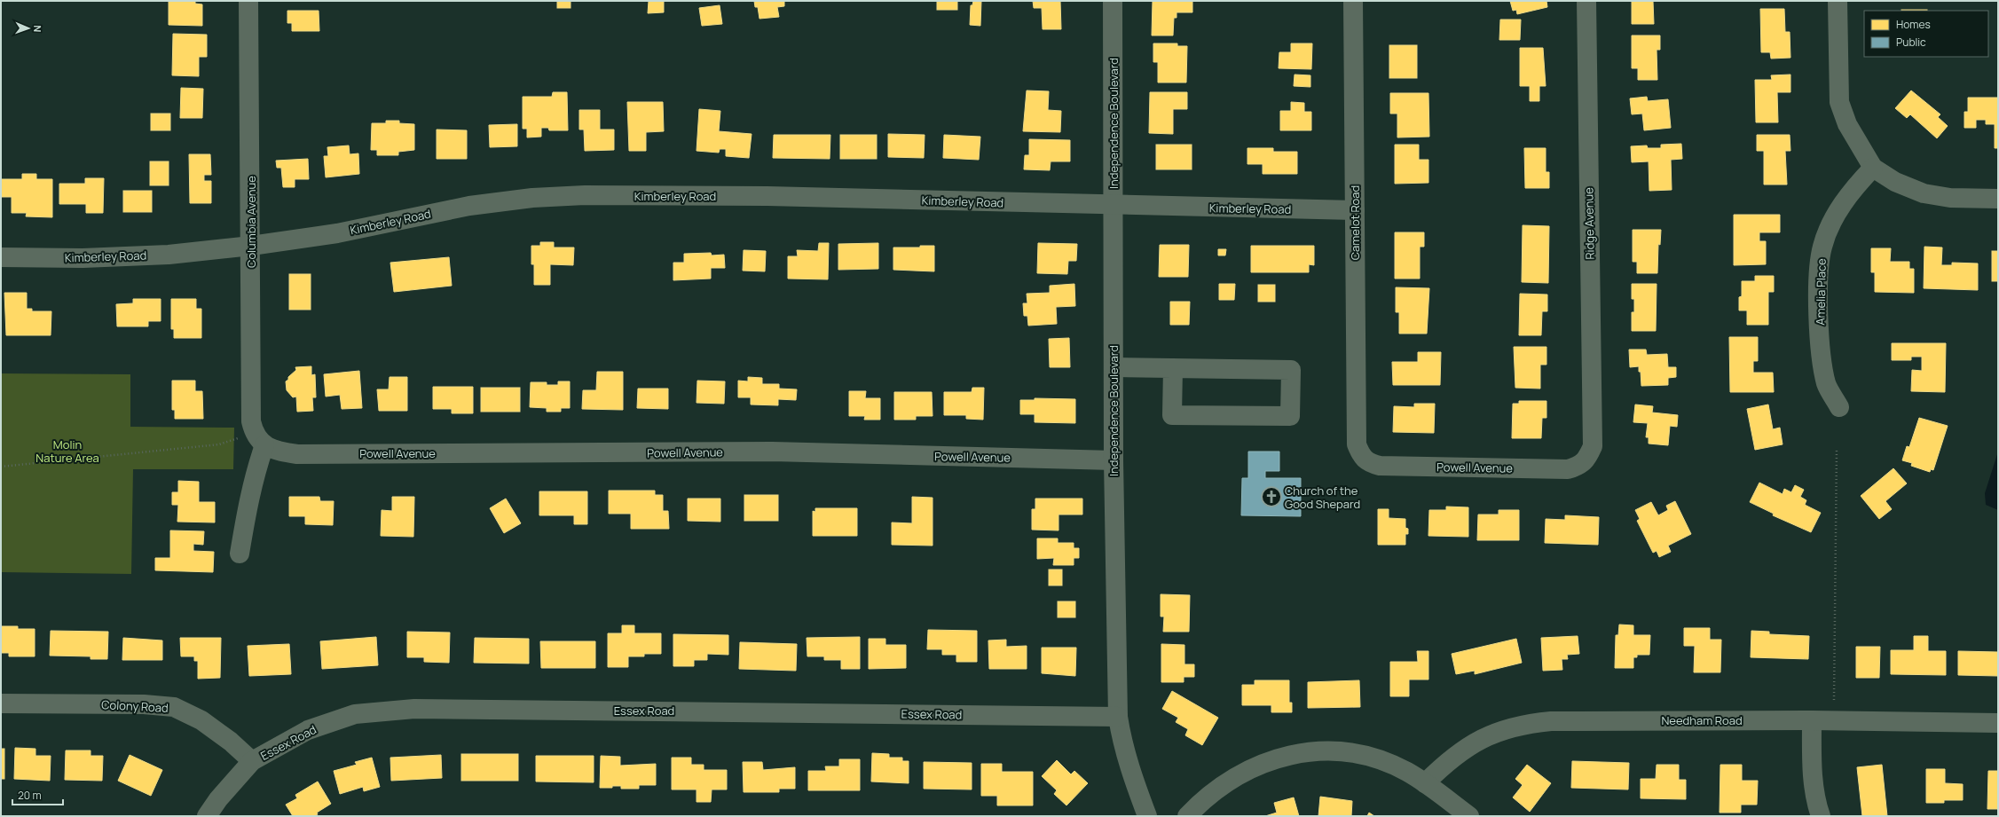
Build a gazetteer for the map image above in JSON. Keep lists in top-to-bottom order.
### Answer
{
  "streets": {
    "street": [
      "Independence Boulevard",
      "Kimberley Road",
      "Columbia Avenue",
      "Camelot Road",
      "Ridge Avenue",
      "Amelia Place",
      "Powell Avenue",
      "Colony Road",
      "Essex Road",
      "Needham Road"
    ]
  },
  "crossings": [
    ["Independence Boulevard", "Kimberley Road"],
    ["Independence Boulevard", "Powell Avenue"],
    ["Independence Boulevard", "Essex Road"],
    ["Kimberley Road", "Columbia Avenue"],
    ["Kimberley Road", "Camelot Road"],
    ["Columbia Avenue", "Powell Avenue"],
    ["Camelot Road", "Powell Avenue"],
    ["Ridge Avenue", "Powell Avenue"],
    ["Colony Road", "Essex Road"]
  ],
  "parks": ["Molin Nature Area"],
  "places": {
    "church": ["Church of the Good Shepard"]
  },
  "legend": ["Homes", "Public"],
  "scale_bar": "20 m",
  "north": "right"
}
